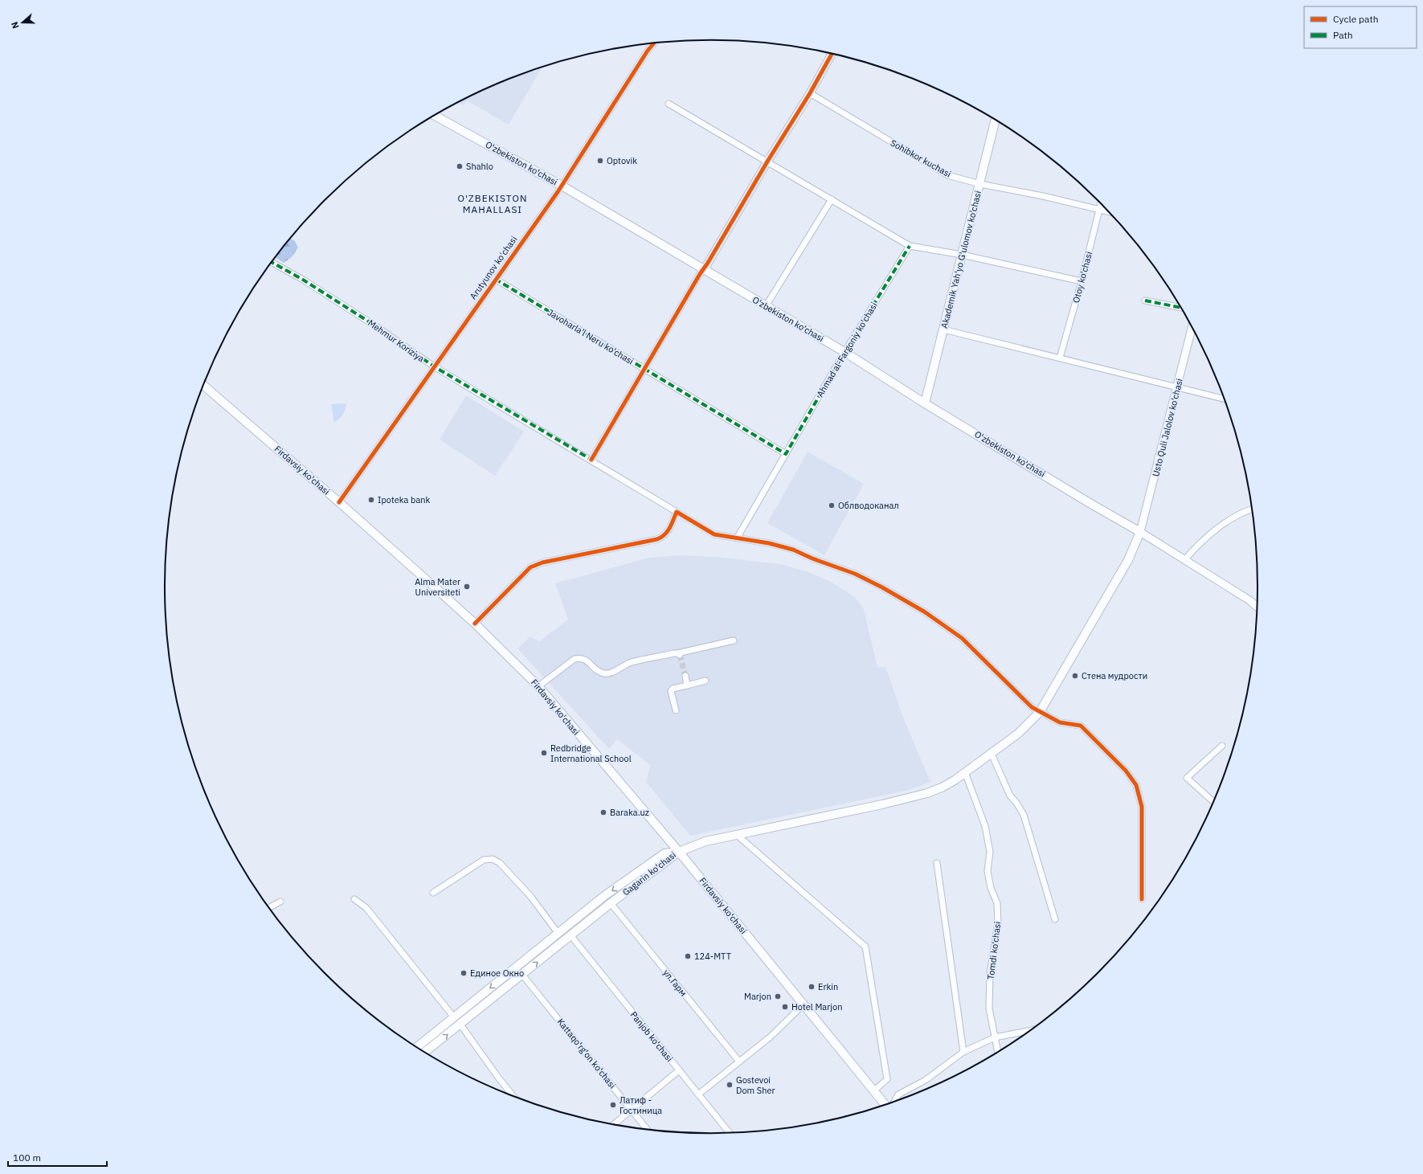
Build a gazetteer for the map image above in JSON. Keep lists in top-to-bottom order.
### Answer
{
  "streets": {
    "main road": [
      "O'zbekiston ko'chasi",
      "Akademik Yah'yo G'ulomov ko'chasi",
      "Firdavsiy ko'chasi",
      "Gagarin ko'chasi"
    ],
    "street": [
      "Sohibkor kuchasi",
      "Arutyunov ko'chasi",
      "Otoy ko'chasi",
      "Javoharla'l Neru ko'chasi",
      "Mehmur Koriziya",
      "Ahmad al-Fargoniy ko'chasi",
      "Usto Quli Jalolov ko'chasi",
      "Tomdi ko'chasi",
      "ул.Гарм",
      "Panjob ko'chasi",
      "Kattaqo'rg'on ko'chasi"
    ]
  },
  "crossings": [
    ["Sohibkor kuchasi", "Akademik Yah'yo G'ulomov ko'chasi"],
    ["Sohibkor kuchasi", "Otoy ko'chasi"],
    ["O'zbekiston ko'chasi", "Akademik Yah'yo G'ulomov ko'chasi"],
    ["O'zbekiston ko'chasi", "Arutyunov ko'chasi"],
    ["O'zbekiston ko'chasi", "Ahmad al-Fargoniy ko'chasi"],
    ["O'zbekiston ko'chasi", "Usto Quli Jalolov ko'chasi"],
    ["Arutyunov ko'chasi", "Javoharla'l Neru ko'chasi"],
    ["Arutyunov ko'chasi", "Mehmur Koriziya"],
    ["Arutyunov ko'chasi", "Firdavsiy ko'chasi"],
    ["Javoharla'l Neru ko'chasi", "Ahmad al-Fargoniy ko'chasi"],
    ["Mehmur Koriziya", "Ahmad al-Fargoniy ko'chasi"],
    ["Firdavsiy ko'chasi", "Gagarin ko'chasi"],
    ["Gagarin ko'chasi", "ул.Гарм"],
    ["Gagarin ko'chasi", "Panjob ko'chasi"],
    ["Gagarin ko'chasi", "Kattaqo'rg'on ko'chasi"]
  ],
  "districts": ["O'ZBEKISTON MAHALLASI"],
  "places": [
    "Optovik",
    "Shahlo",
    "Ipoteka bank",
    "Облводоканал",
    "Alma Mater Universiteti",
    "Стена мудрости",
    "Redbridge International School",
    "Baraka.uz",
    "124-MTT",
    "Единое Окно",
    "Erkin",
    "Marjon",
    "Hotel Marjon",
    "Gostevoi Dom Sher",
    "Латиф - Гостиница"
  ],
  "legend": ["Cycle path", "Path"],
  "scale_bar": "100 m",
  "north": "left"
}
